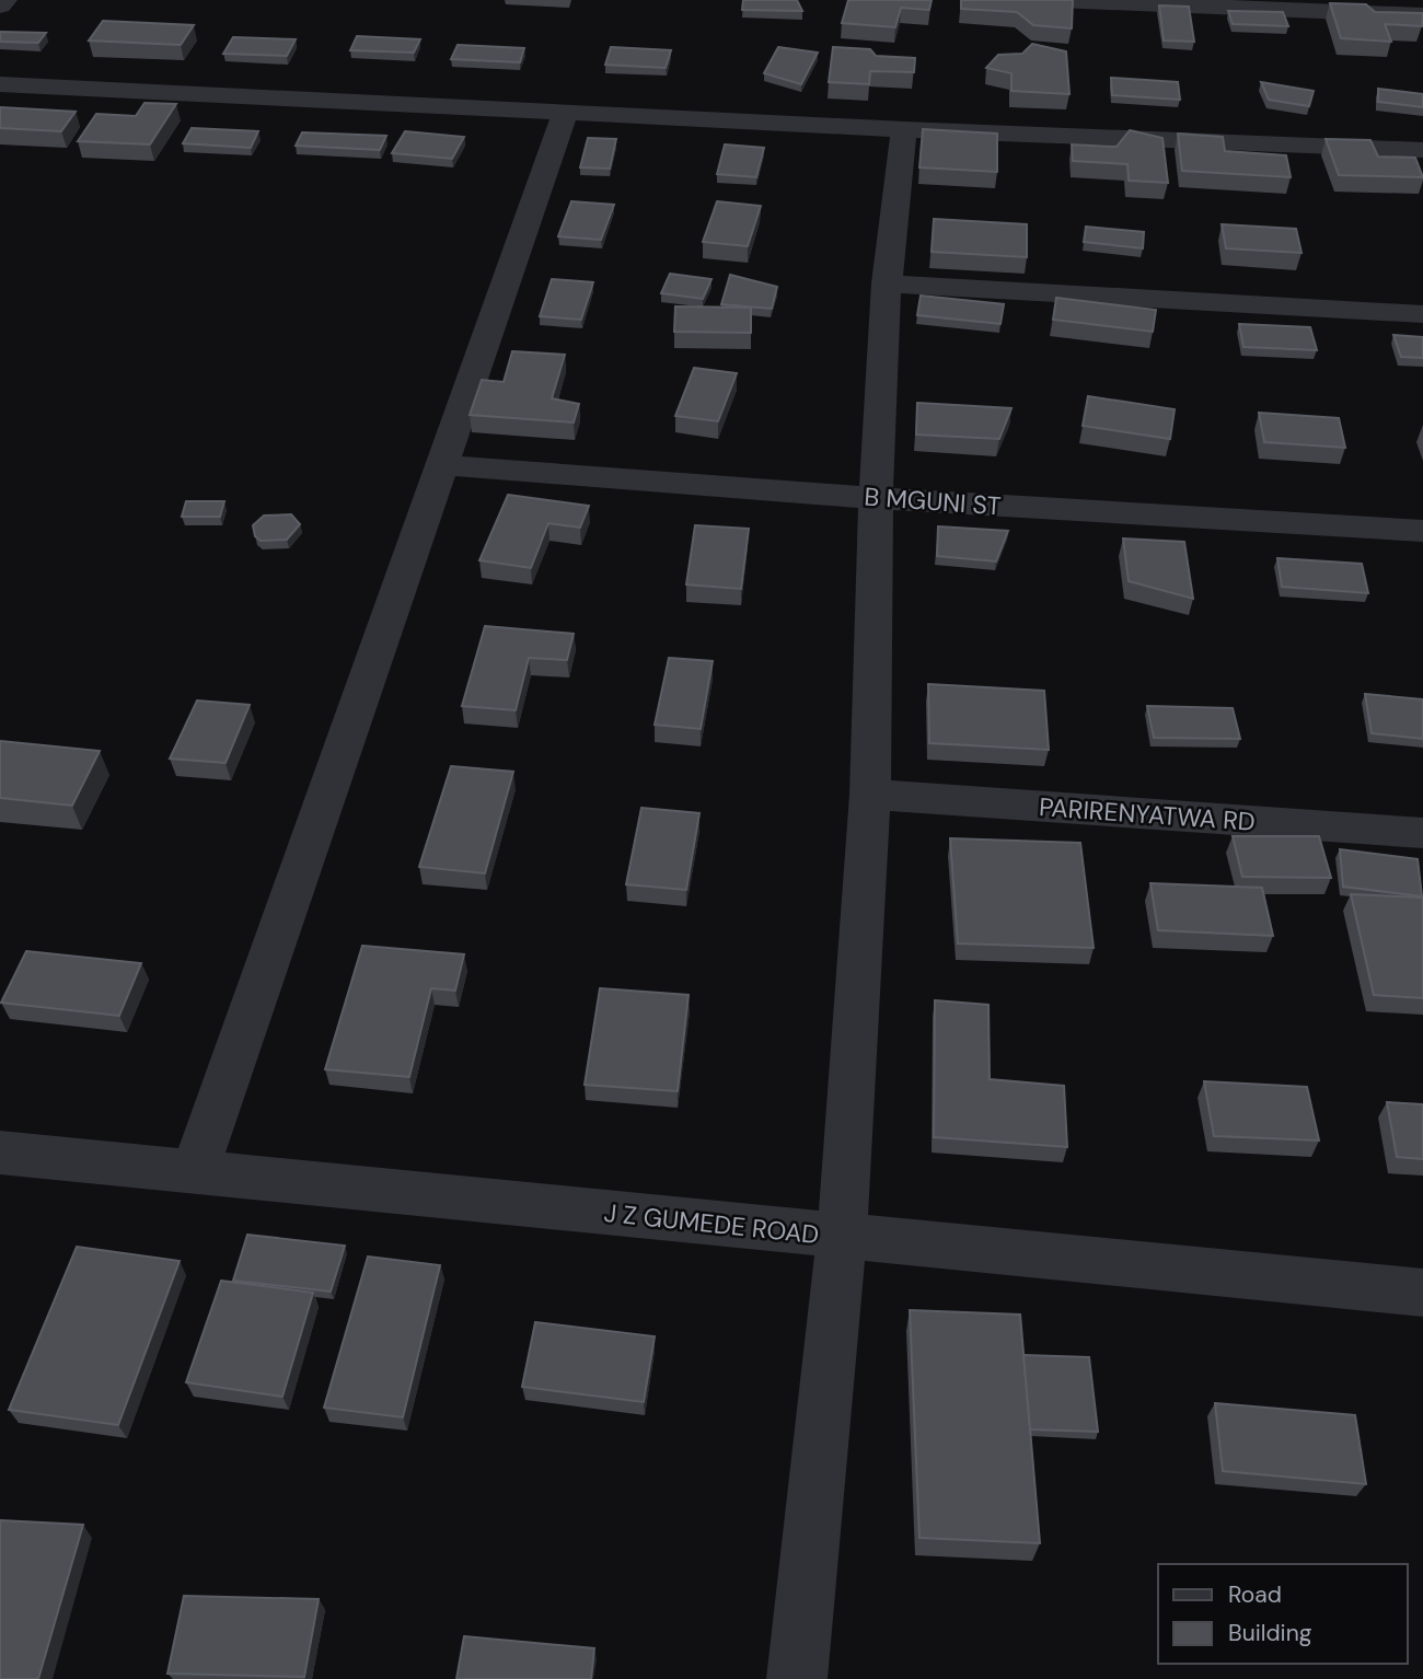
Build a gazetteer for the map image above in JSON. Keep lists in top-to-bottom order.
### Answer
{
  "streets": {
    "street": ["B MGUNI ST", "PARIRENYATWA RD", "J Z GUMEDE ROAD"]
  },
  "legend": ["Road", "Building"]
}
